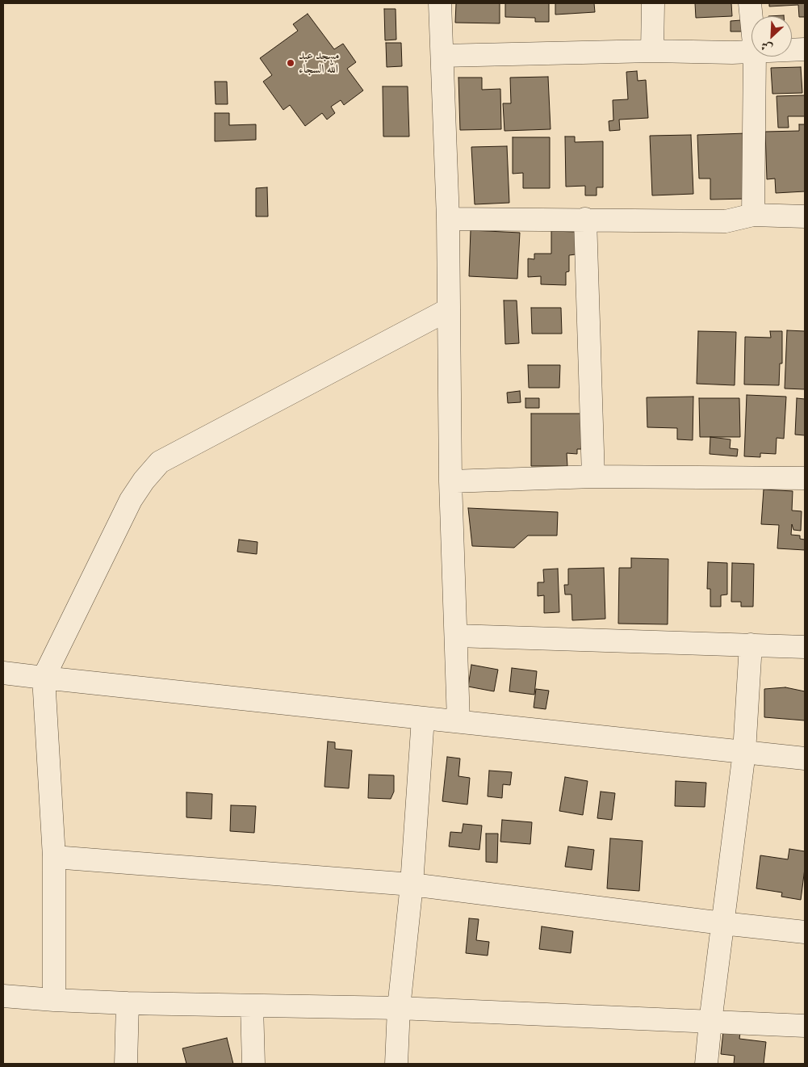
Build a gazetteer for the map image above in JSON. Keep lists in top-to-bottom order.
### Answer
{
  "places": ["مسجد عبد الله السجاء"],
  "north": "bottom left"
}
